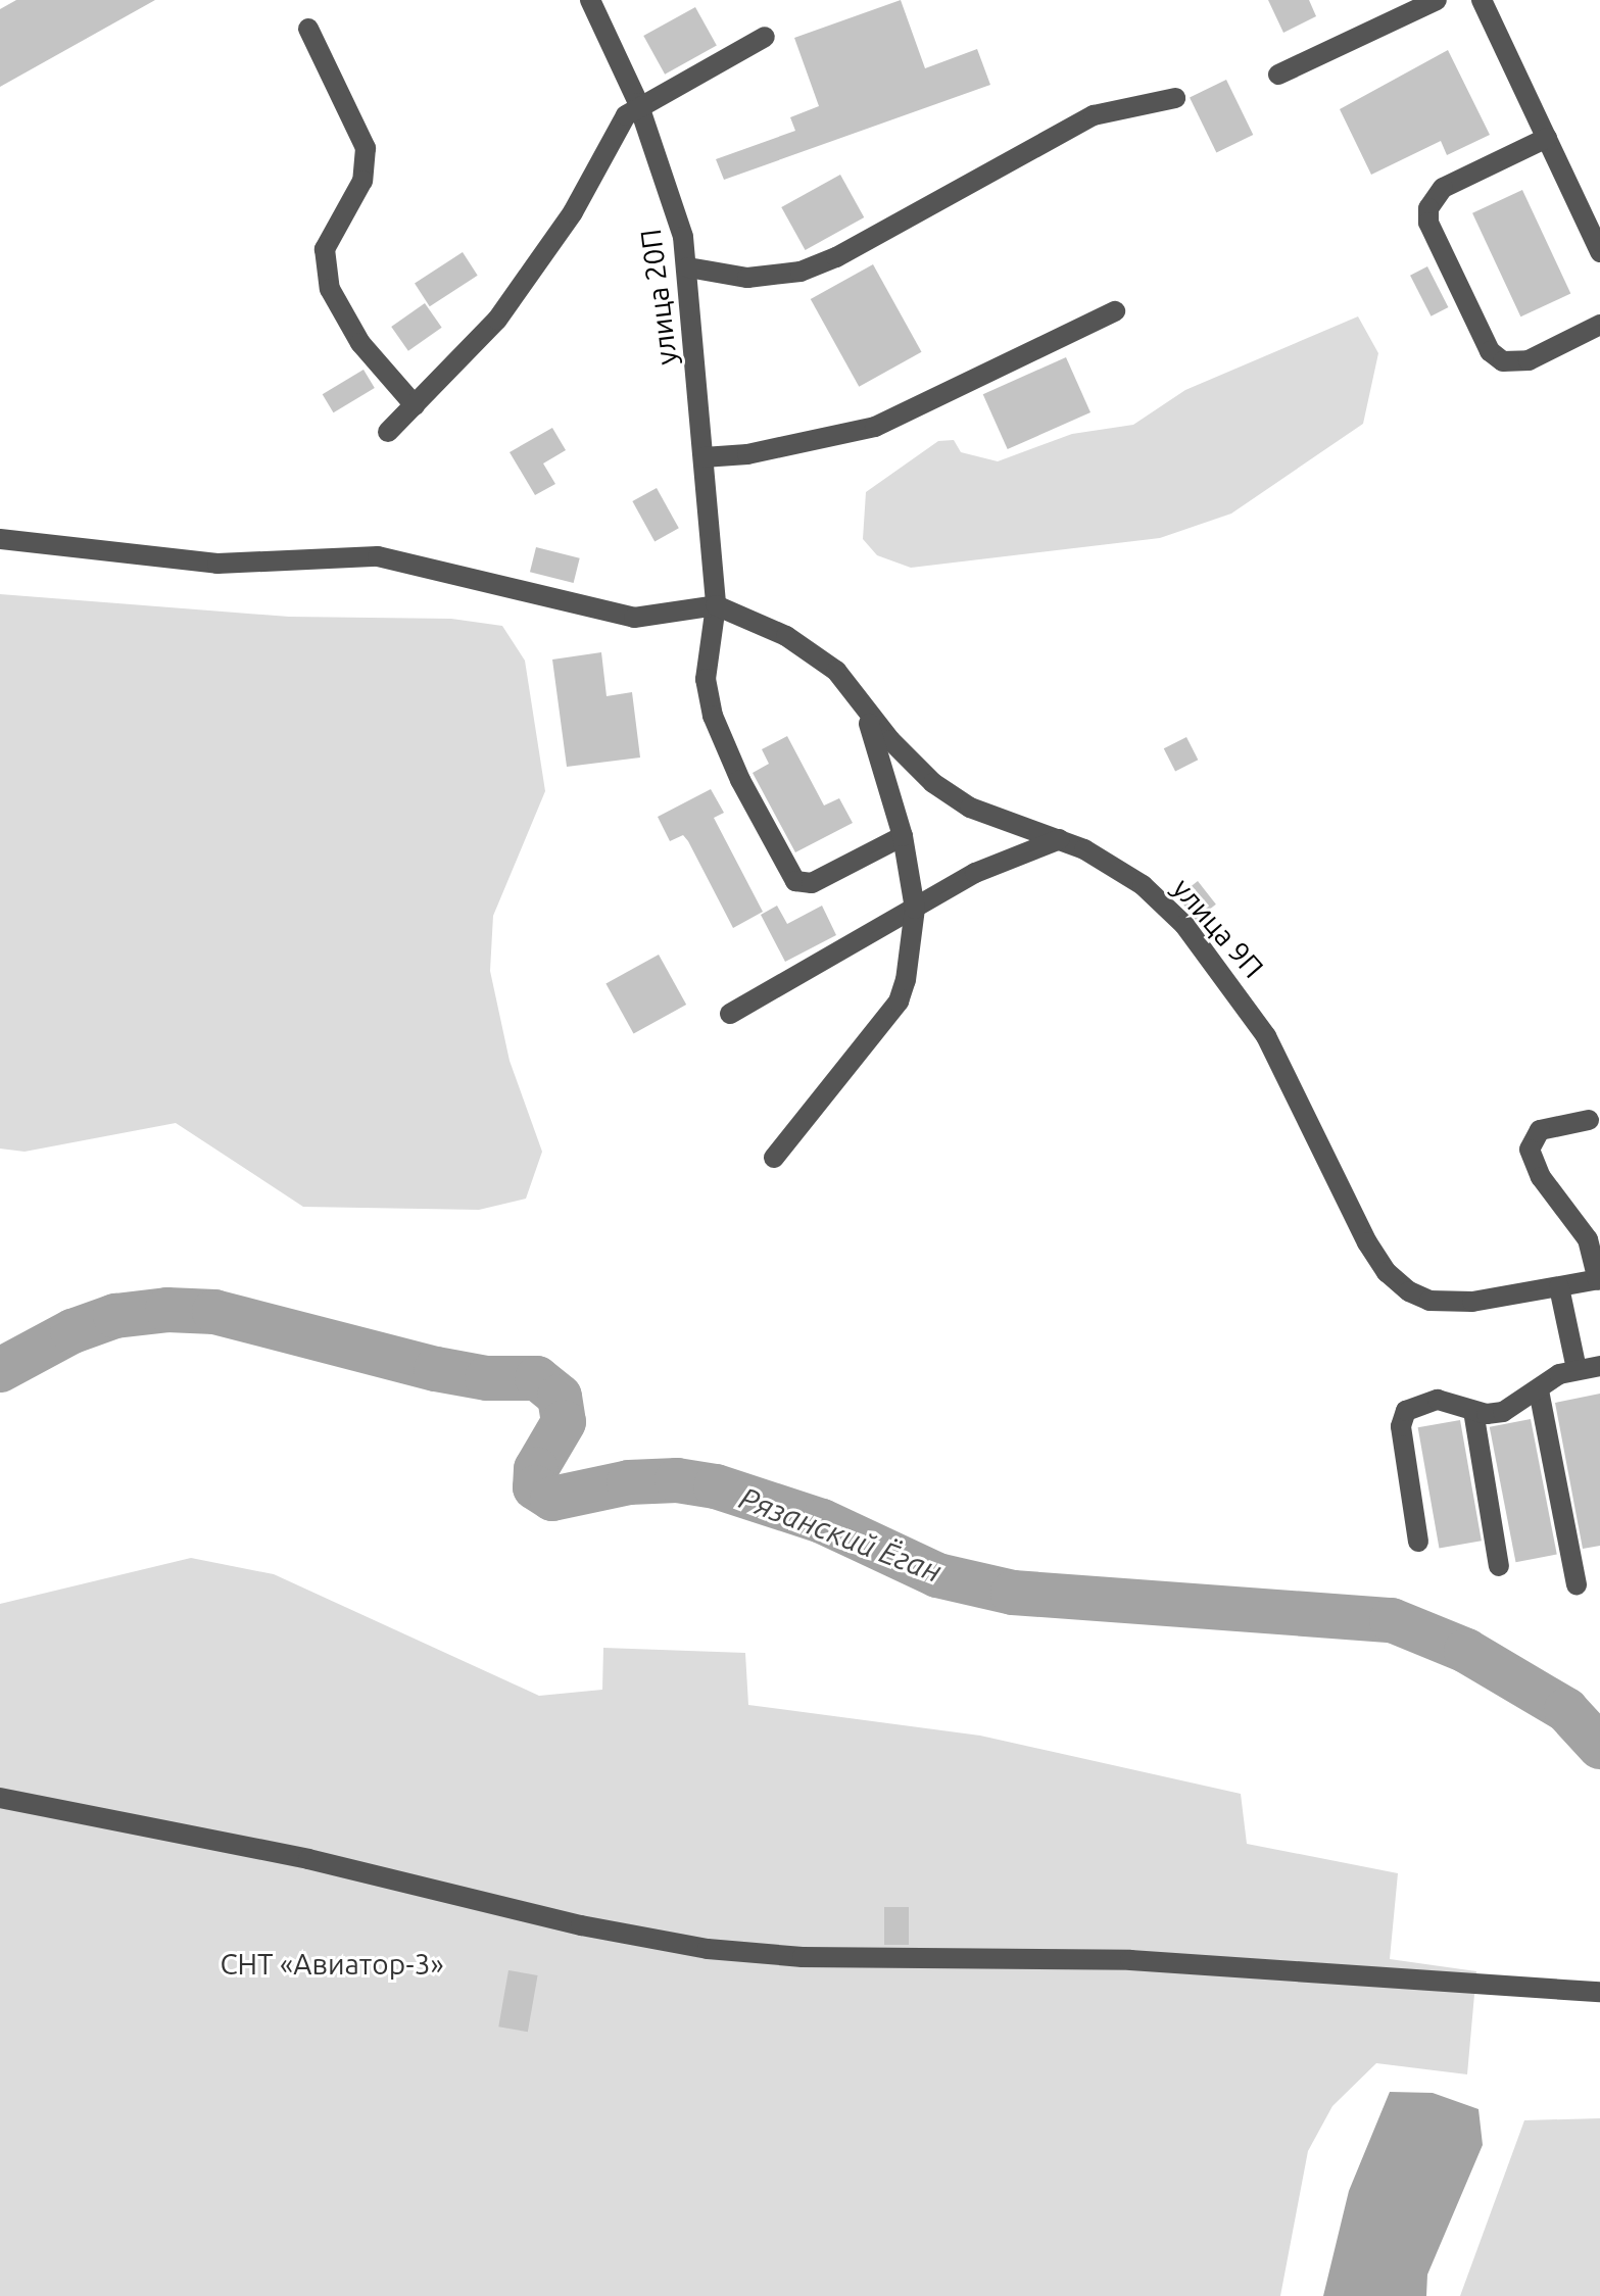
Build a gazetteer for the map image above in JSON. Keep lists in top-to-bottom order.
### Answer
{
  "streets": {
    "street": ["улица 20П", "улица 9П"]
  },
  "crossings": [
    ["улица 20П", "улица 9П"]
  ],
  "water": ["Рязанский Ёган"],
  "parks": ["СНТ «Авиатор-3»"]
}
